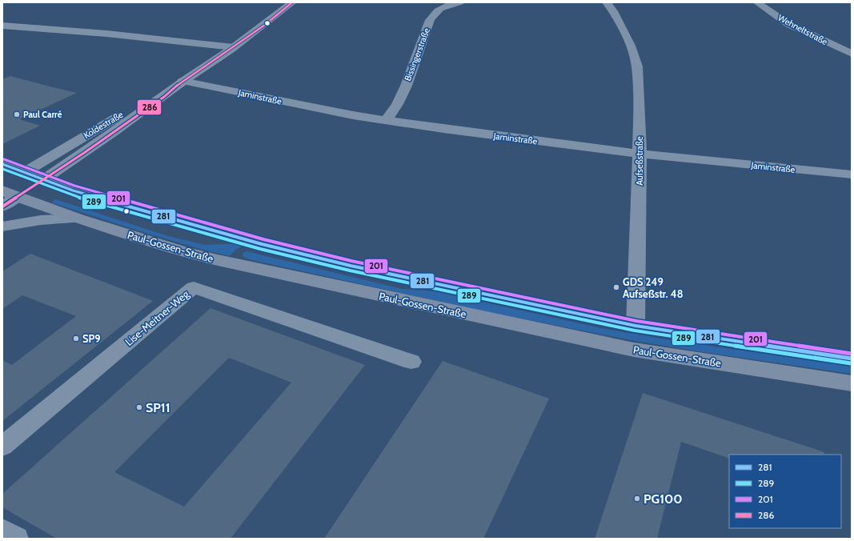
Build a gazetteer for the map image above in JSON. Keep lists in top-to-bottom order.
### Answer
{
  "streets": {
    "main road": ["Koldestraße", "Paul-Gossen-Straße"],
    "street": [
      "Wehneltstraße",
      "Bissingerstraße",
      "Jaminstraße",
      "Aufseßstraße",
      "Lise-Meitner-Weg"
    ]
  },
  "crossings": [
    ["Bissingerstraße", "Jaminstraße"],
    ["Jaminstraße", "Koldestraße"],
    ["Jaminstraße", "Aufseßstraße"],
    ["Koldestraße", "Paul-Gossen-Straße"]
  ],
  "places": [
    "Paul Carré",
    "GDS 249 Aufseßstr. 48",
    "SP9",
    "SP11",
    "PG100"
  ],
  "lines": [
    "transit line 286",
    "transit line 201",
    "transit line 281",
    "transit line 289"
  ],
  "legend": [
    "281",
    "289",
    "201",
    "286"
  ]
}
